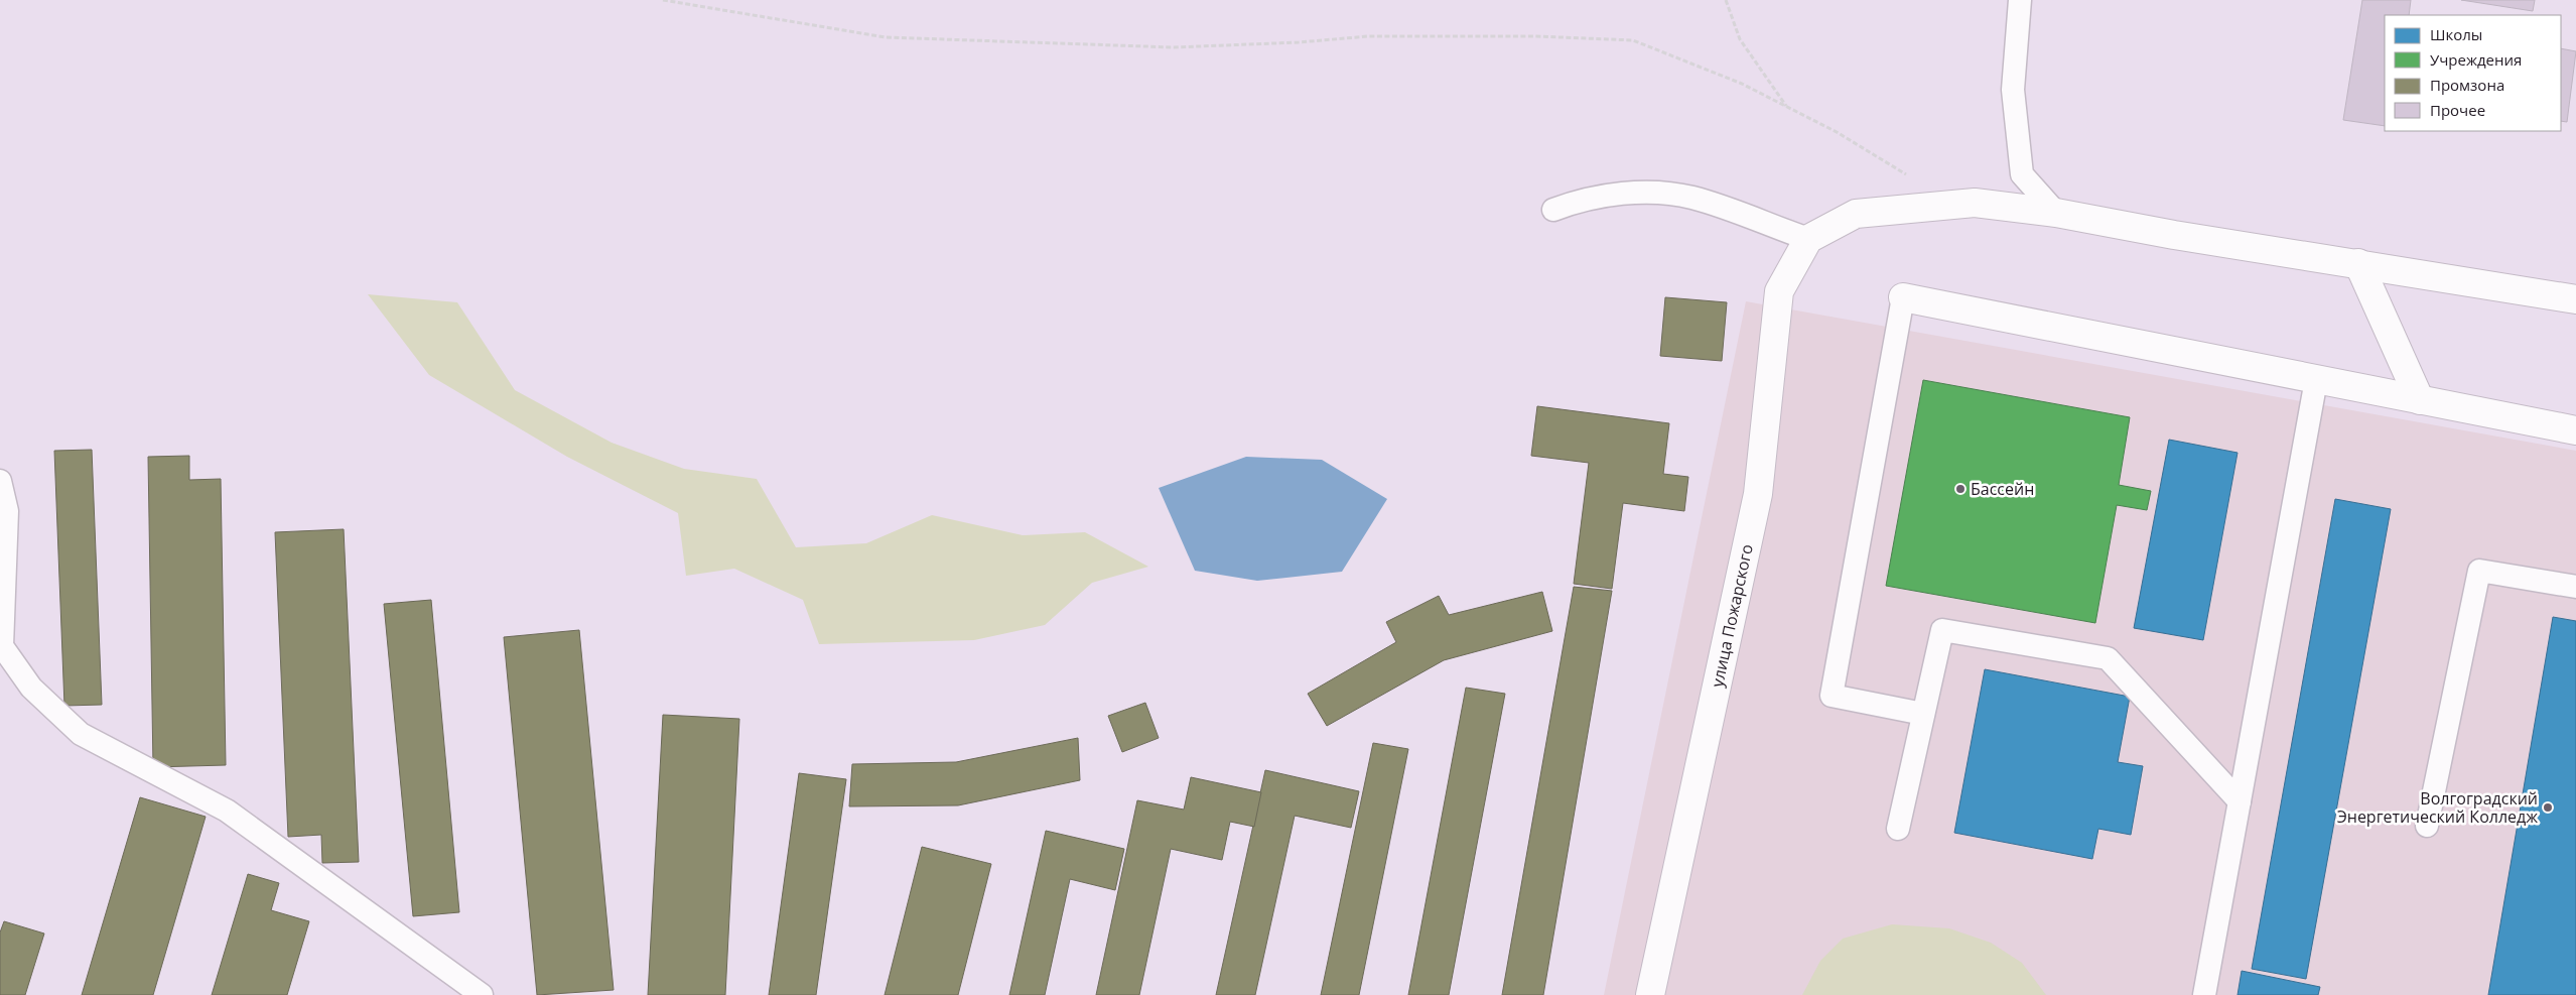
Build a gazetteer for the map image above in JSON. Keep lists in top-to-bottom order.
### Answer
{
  "streets": {
    "street": ["улица Пожарского"]
  },
  "places": ["Бассейн", "Волгоградский Энергетический Колледж"],
  "legend": [
    "Школы",
    "Учреждения",
    "Промзона",
    "Прочее"
  ]
}
